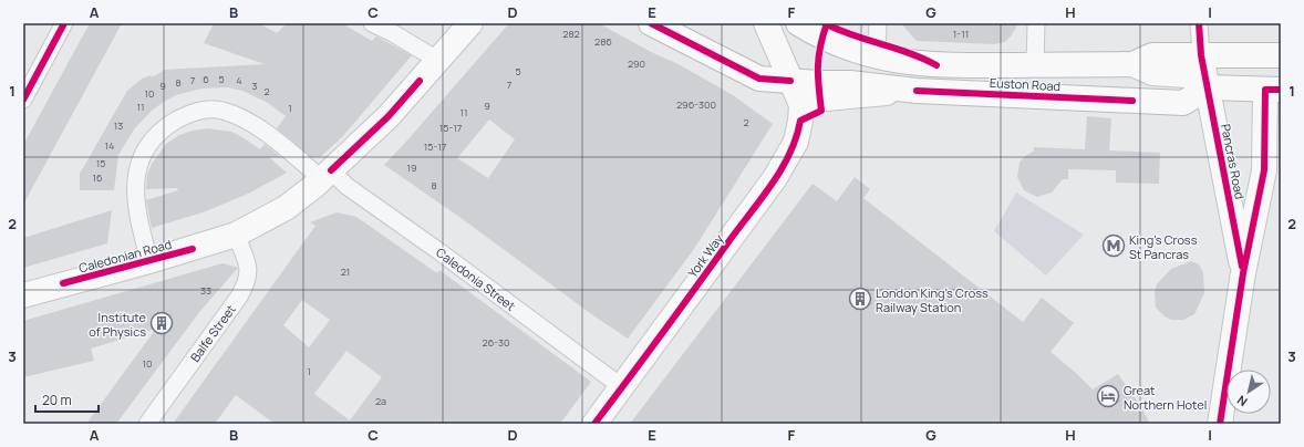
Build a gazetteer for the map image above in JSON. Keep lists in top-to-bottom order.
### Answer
{
  "streets": {
    "main road": [
      "Euston Road",
      "Pancras Road",
      "Caledonian Road",
      "York Way"
    ],
    "street": ["Caledonia Street", "Balfe Street"]
  },
  "crossings": [
    ["Euston Road", "Pancras Road"],
    ["Caledonian Road", "Caledonia Street"],
    ["Caledonian Road", "Balfe Street"],
    ["York Way", "Caledonia Street"]
  ],
  "places": {
    "metro station": ["King's Cross St Pancras"],
    "building": ["London King's Cross Railway Station", "Institute of Physics"],
    "hotel": ["Great Northern Hotel"]
  },
  "house_numbers": [
    "282",
    "1-11",
    "286",
    "290",
    "5",
    "6",
    "5",
    "7",
    "4",
    "8",
    "7",
    "9",
    "3",
    "2",
    "10",
    "296-300",
    "9",
    "11",
    "1",
    "11",
    "2",
    "13",
    "15-17",
    "14",
    "15-17",
    "15",
    "19",
    "16",
    "8",
    "21",
    "33",
    "26-30",
    "10",
    "1",
    "2a"
  ],
  "scale_bar": "20 m",
  "north": "bottom left",
  "grid": {
    "columns": [
      "A",
      "B",
      "C",
      "D",
      "E",
      "F",
      "G",
      "H",
      "I"
    ],
    "rows": ["1", "2", "3"]
  }
}
